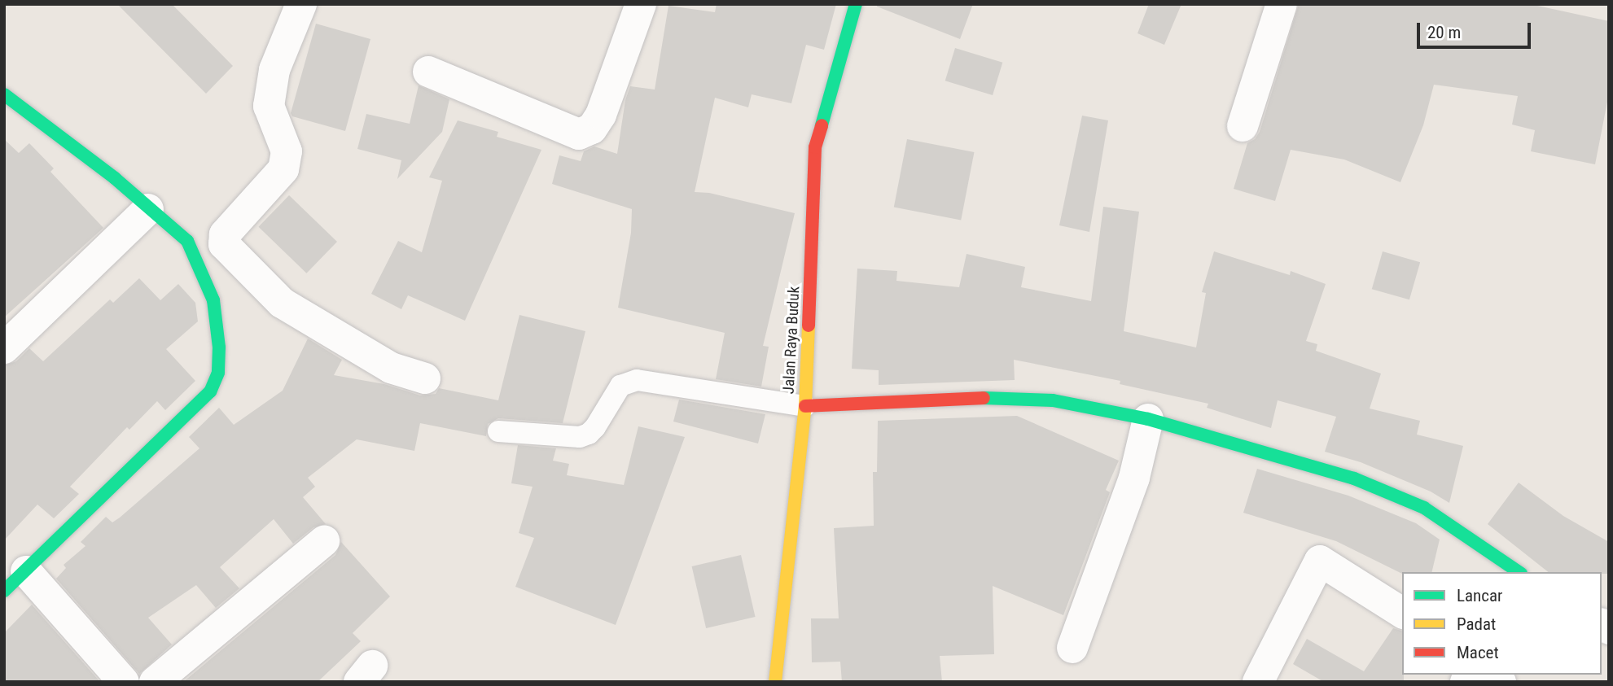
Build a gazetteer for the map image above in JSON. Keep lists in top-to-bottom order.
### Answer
{
  "streets": {
    "street": ["Jalan Raya Buduk"]
  },
  "legend": ["Lancar", "Padat", "Macet"],
  "scale_bar": "20 m"
}
